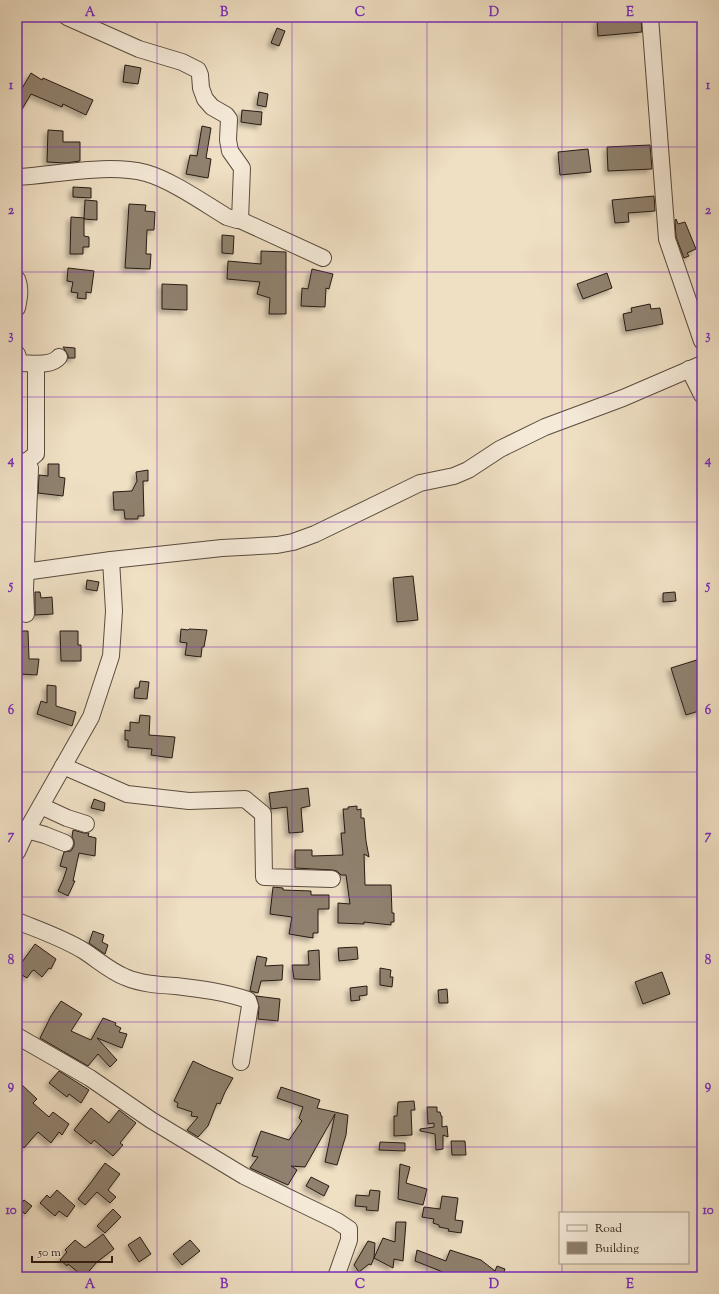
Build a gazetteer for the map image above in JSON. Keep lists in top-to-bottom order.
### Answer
{
  "legend": ["Road", "Building"],
  "scale_bar": "50 m",
  "grid": {
    "columns": [
      "A",
      "B",
      "C",
      "D",
      "E"
    ],
    "rows": [
      "1",
      "2",
      "3",
      "4",
      "5",
      "6",
      "7",
      "8",
      "9",
      "10"
    ]
  }
}
